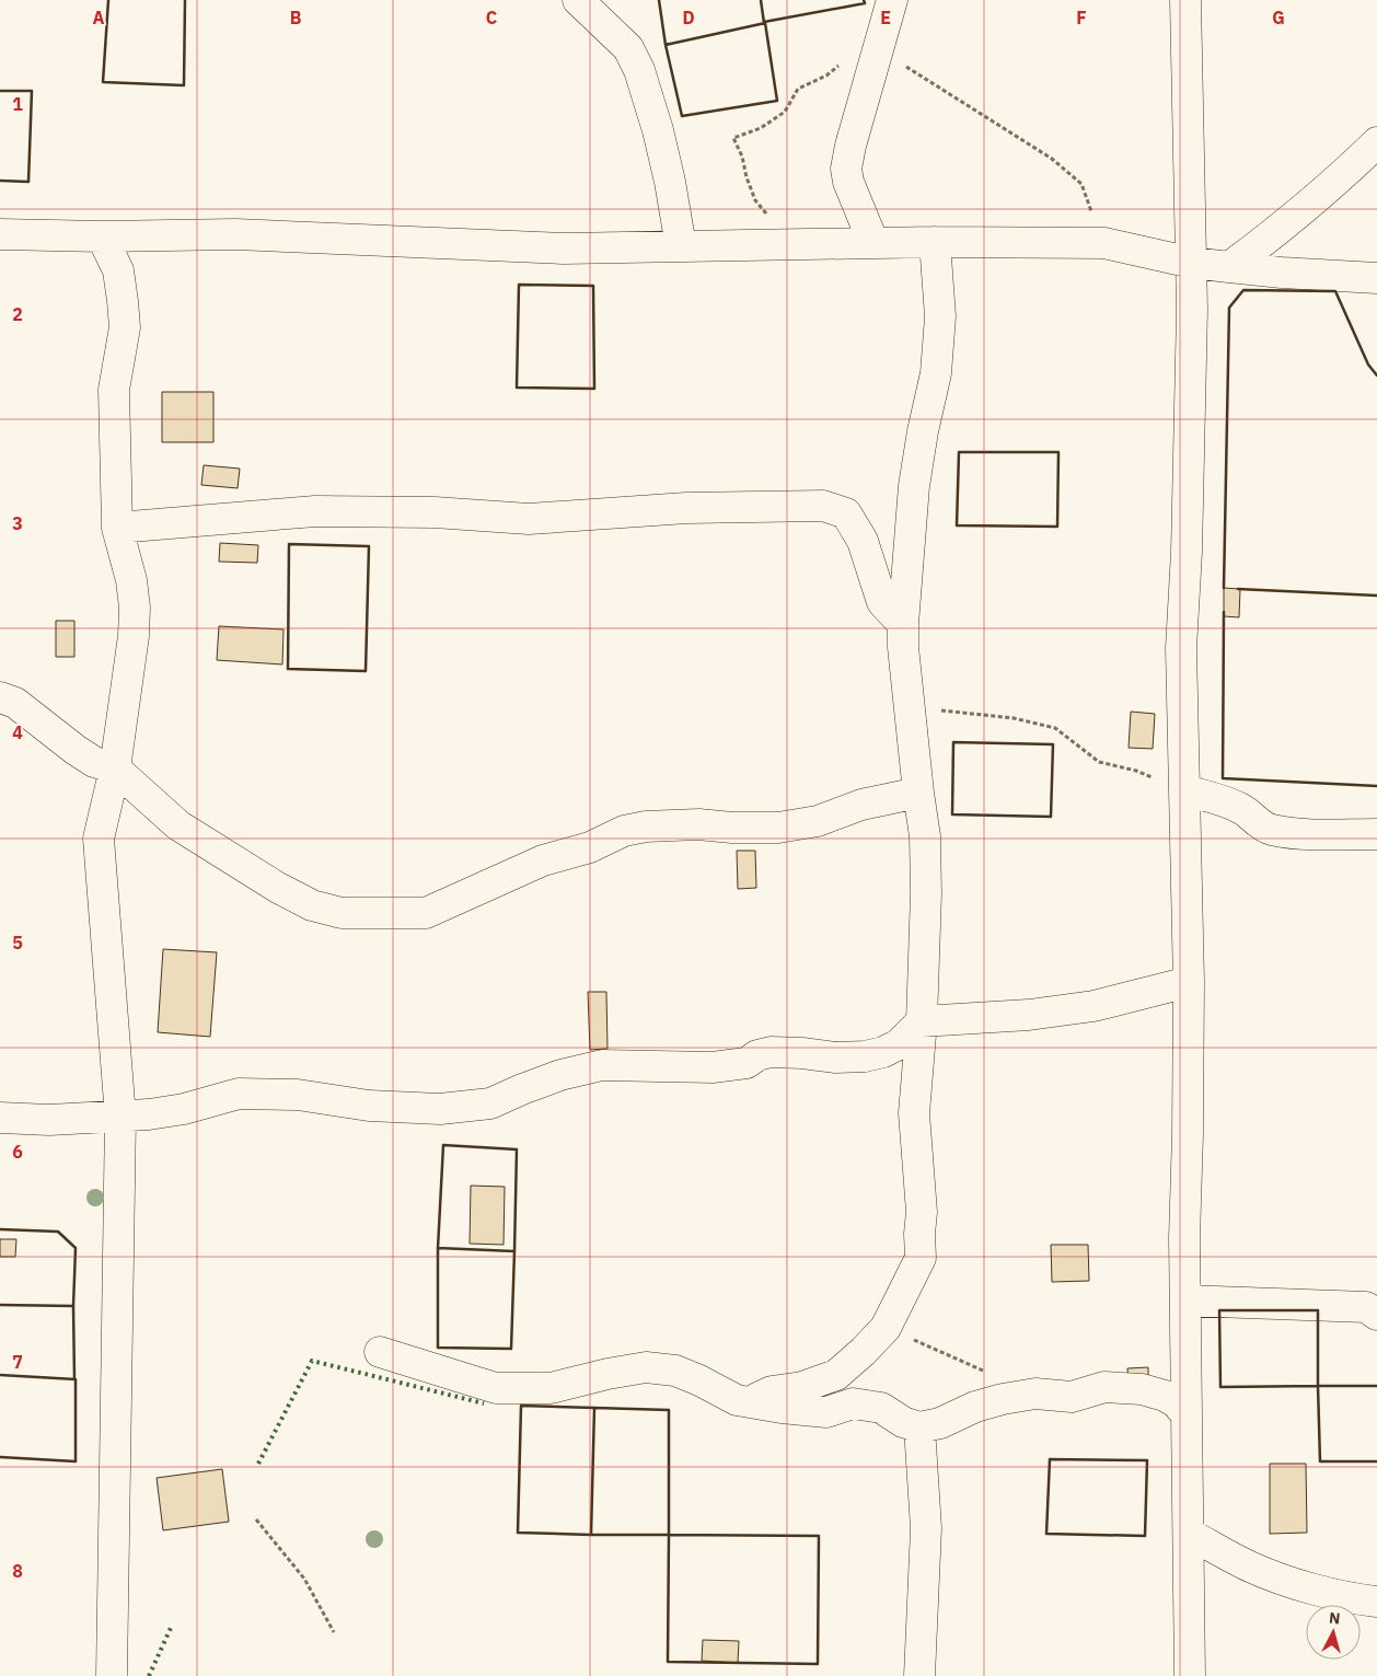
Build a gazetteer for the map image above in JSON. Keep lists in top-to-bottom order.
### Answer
{
  "north": "top",
  "grid": {
    "columns": [
      "A",
      "B",
      "C",
      "D",
      "E",
      "F",
      "G"
    ],
    "rows": [
      "1",
      "2",
      "3",
      "4",
      "5",
      "6",
      "7",
      "8"
    ]
  }
}
